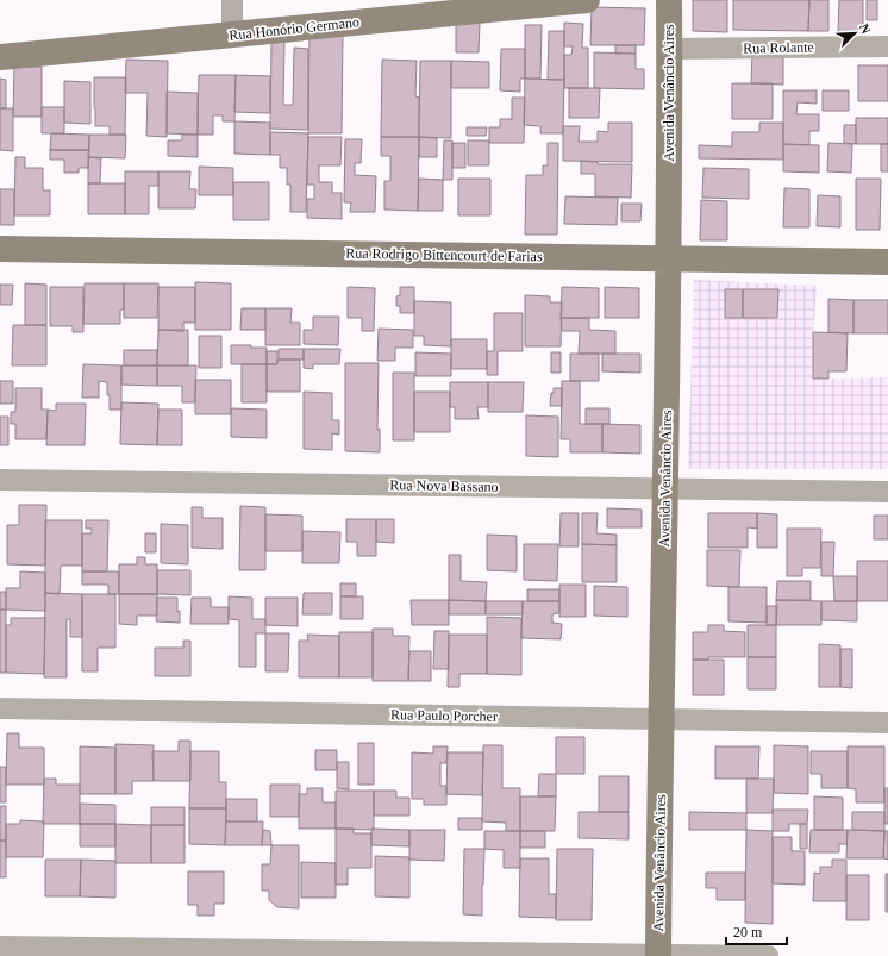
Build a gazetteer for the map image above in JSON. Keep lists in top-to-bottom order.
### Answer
{
  "streets": {
    "street": [
      "Rua Honório Germano",
      "Rua Rolante",
      "Avenida Venâncio Aires",
      "Rua Rodrigo Bittencourt de Farias",
      "Rua Nova Bassano",
      "Rua Paulo Porcher"
    ]
  },
  "crossings": [
    ["Rua Rolante", "Avenida Venâncio Aires"],
    ["Avenida Venâncio Aires", "Rua Rodrigo Bittencourt de Farias"],
    ["Avenida Venâncio Aires", "Rua Nova Bassano"],
    ["Avenida Venâncio Aires", "Rua Paulo Porcher"]
  ],
  "scale_bar": "20 m",
  "north": "top right"
}
